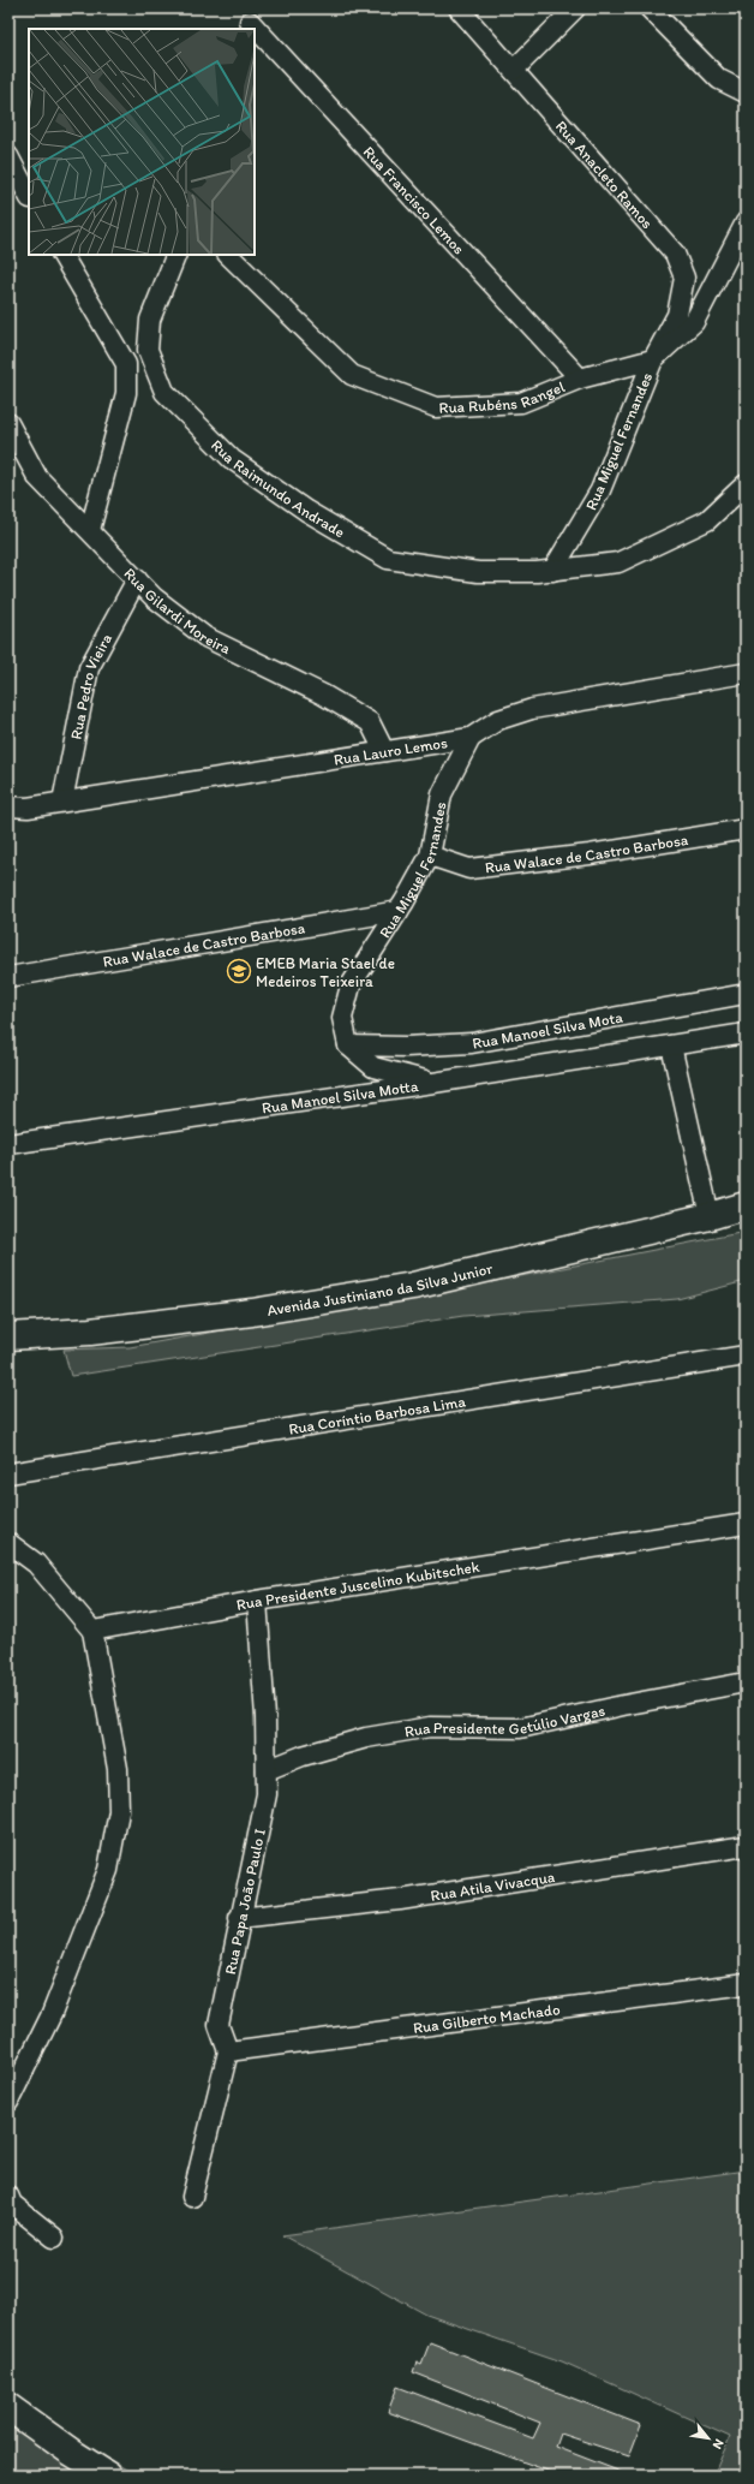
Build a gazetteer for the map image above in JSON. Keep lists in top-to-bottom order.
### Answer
{
  "streets": {
    "street": [
      "Rua Anacleto Ramos",
      "Rua Francisco Lemos",
      "Rua Rubéns Rangel",
      "Rua Miguel Fernandes",
      "Rua Raimundo Andrade",
      "Rua Gilardi Moreira",
      "Rua Pedro Vieira",
      "Rua Lauro Lemos",
      "Rua Walace de Castro Barbosa",
      "Rua Manoel Silva Mota",
      "Rua Manoel Silva Motta",
      "Avenida Justiniano da Silva Junior",
      "Rua Coríntio Barbosa Lima",
      "Rua Presidente Juscelino Kubitschek",
      "Rua Presidente Getúlio Vargas",
      "Rua Atila Vivacqua",
      "Rua Papa João Paulo I",
      "Rua Gilberto Machado"
    ]
  },
  "crossings": [
    ["Rua Anacleto Ramos", "Rua Rubéns Rangel"],
    ["Rua Anacleto Ramos", "Rua Miguel Fernandes"],
    ["Rua Francisco Lemos", "Rua Rubéns Rangel"],
    ["Rua Rubéns Rangel", "Rua Miguel Fernandes"],
    ["Rua Miguel Fernandes", "Rua Raimundo Andrade"],
    ["Rua Miguel Fernandes", "Rua Lauro Lemos"],
    ["Rua Miguel Fernandes", "Rua Walace de Castro Barbosa"],
    ["Rua Miguel Fernandes", "Rua Manoel Silva Mota"],
    ["Rua Gilardi Moreira", "Rua Pedro Vieira"],
    ["Rua Gilardi Moreira", "Rua Lauro Lemos"],
    ["Rua Pedro Vieira", "Rua Lauro Lemos"],
    ["Rua Presidente Juscelino Kubitschek", "Rua Papa João Paulo I"],
    ["Rua Presidente Getúlio Vargas", "Rua Papa João Paulo I"],
    ["Rua Atila Vivacqua", "Rua Papa João Paulo I"],
    ["Rua Papa João Paulo I", "Rua Gilberto Machado"]
  ],
  "places": {
    "school or university": ["EMEB Maria Stael de Medeiros Teixeira"]
  },
  "north": "bottom right"
}
